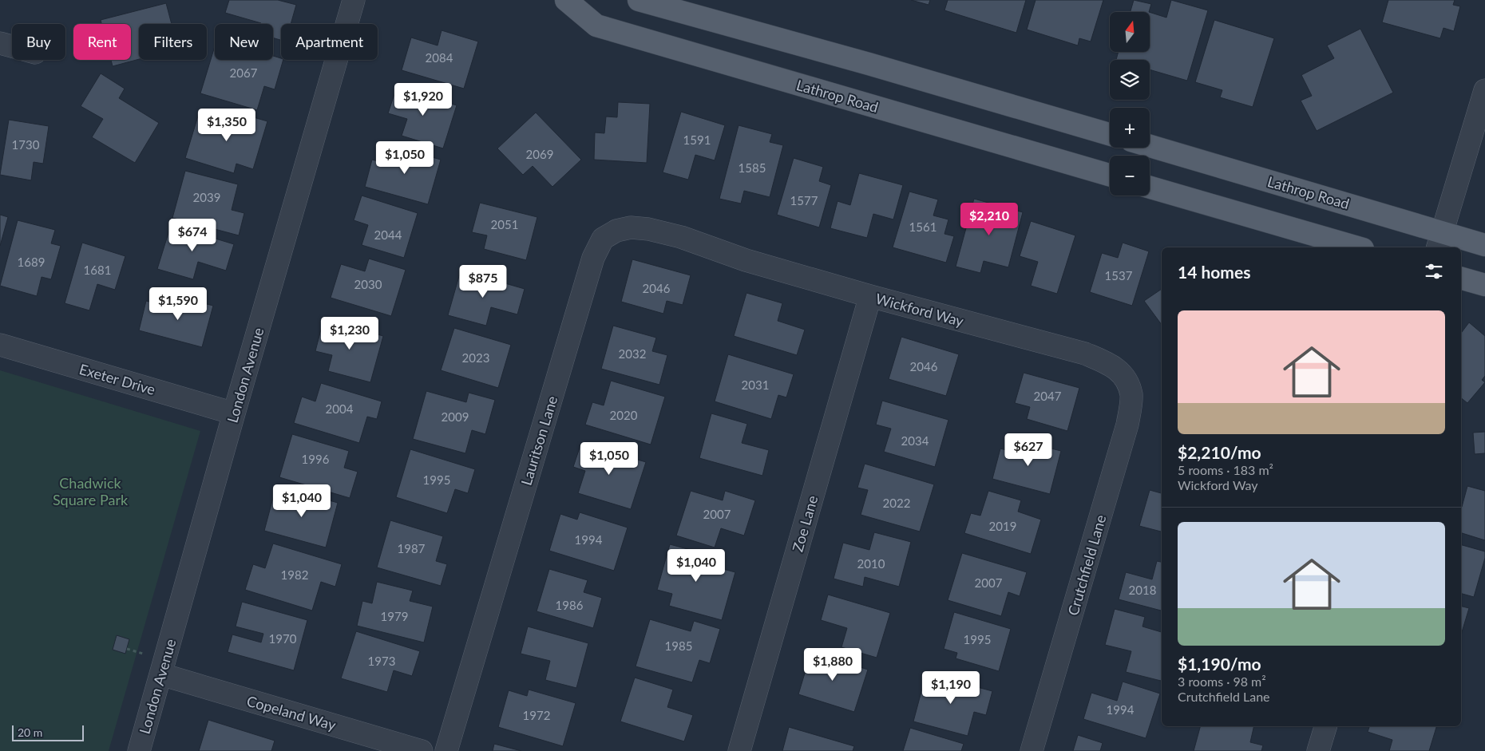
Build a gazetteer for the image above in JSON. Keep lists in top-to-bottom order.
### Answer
{
  "streets": {
    "main road": ["Lathrop Road"],
    "street": [
      "Wickford Way",
      "London Avenue",
      "Exeter Drive",
      "Lauritson Lane",
      "Zoe Lane",
      "Crutchfield Lane",
      "Copeland Way"
    ]
  },
  "crossings": [
    ["Wickford Way", "Lauritson Lane"],
    ["Wickford Way", "Zoe Lane"],
    ["Wickford Way", "Crutchfield Lane"],
    ["London Avenue", "Exeter Drive"],
    ["London Avenue", "Copeland Way"]
  ],
  "parks": ["Chadwick Square Park"],
  "house_numbers": [
    "2084",
    "2067",
    "1591",
    "1730",
    "2069",
    "1585",
    "2039",
    "1577",
    "2051",
    "1561",
    "2044",
    "1689",
    "1681",
    "1537",
    "2030",
    "2046",
    "2032",
    "2023",
    "2046",
    "2031",
    "2047",
    "2004",
    "2020",
    "2009",
    "2034",
    "1996",
    "1995",
    "2022",
    "2007",
    "2019",
    "1994",
    "1987",
    "2010",
    "1982",
    "2007",
    "2018",
    "1986",
    "1979",
    "1970",
    "1995",
    "1985",
    "1973",
    "1994",
    "1972"
  ],
  "scale_bar": "20 m",
  "north": "top",
  "page": {
    "map_buttons": ["+", "−"],
    "chip": [
      "Buy",
      "Rent",
      "Filters",
      "New",
      "Apartment"
    ],
    "price": [
      "$1,920",
      "$1,350",
      "$1,050",
      "$2,210",
      "$674",
      "$875",
      "$1,590",
      "$1,230",
      "$627",
      "$1,050",
      "$1,040",
      "$1,040",
      "$1,880",
      "$1,190"
    ],
    "heading": "14 homes",
    "list": [
      {
        "name": "$2,210/mo",
        "note": "5 rooms · 183 m² · Wickford Way"
      },
      {
        "name": "$1,190/mo",
        "note": "3 rooms · 98 m² · Crutchfield Lane"
      }
    ],
    "scale": "20 m"
  }
}
